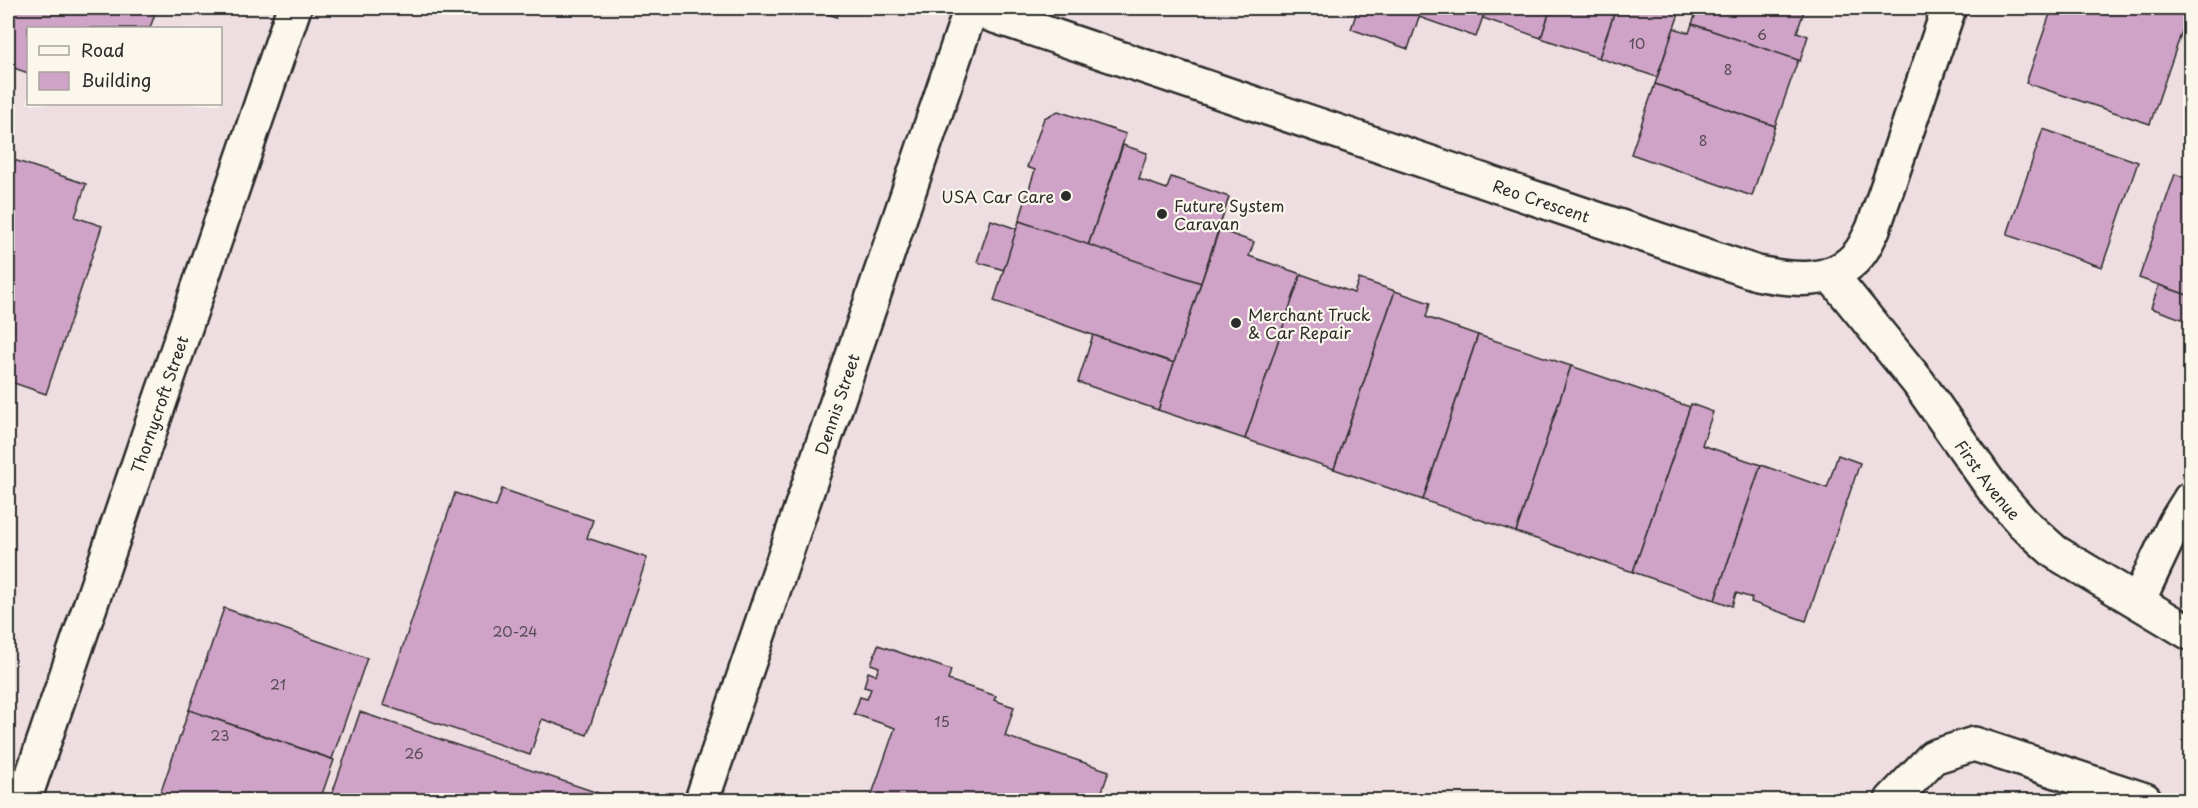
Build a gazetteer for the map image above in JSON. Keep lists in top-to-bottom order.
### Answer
{
  "streets": {
    "street": [
      "Reo Crescent",
      "Thornycroft Street",
      "Dennis Street",
      "First Avenue"
    ]
  },
  "crossings": [
    ["Reo Crescent", "Dennis Street"],
    ["Reo Crescent", "First Avenue"]
  ],
  "places": ["USA Car Care", "Future System Caravan", "Merchant Truck & Car Repair"],
  "house_numbers": [
    "6",
    "10",
    "8",
    "8",
    "20-24",
    "21",
    "15",
    "23",
    "26"
  ],
  "legend": ["Road", "Building"]
}
